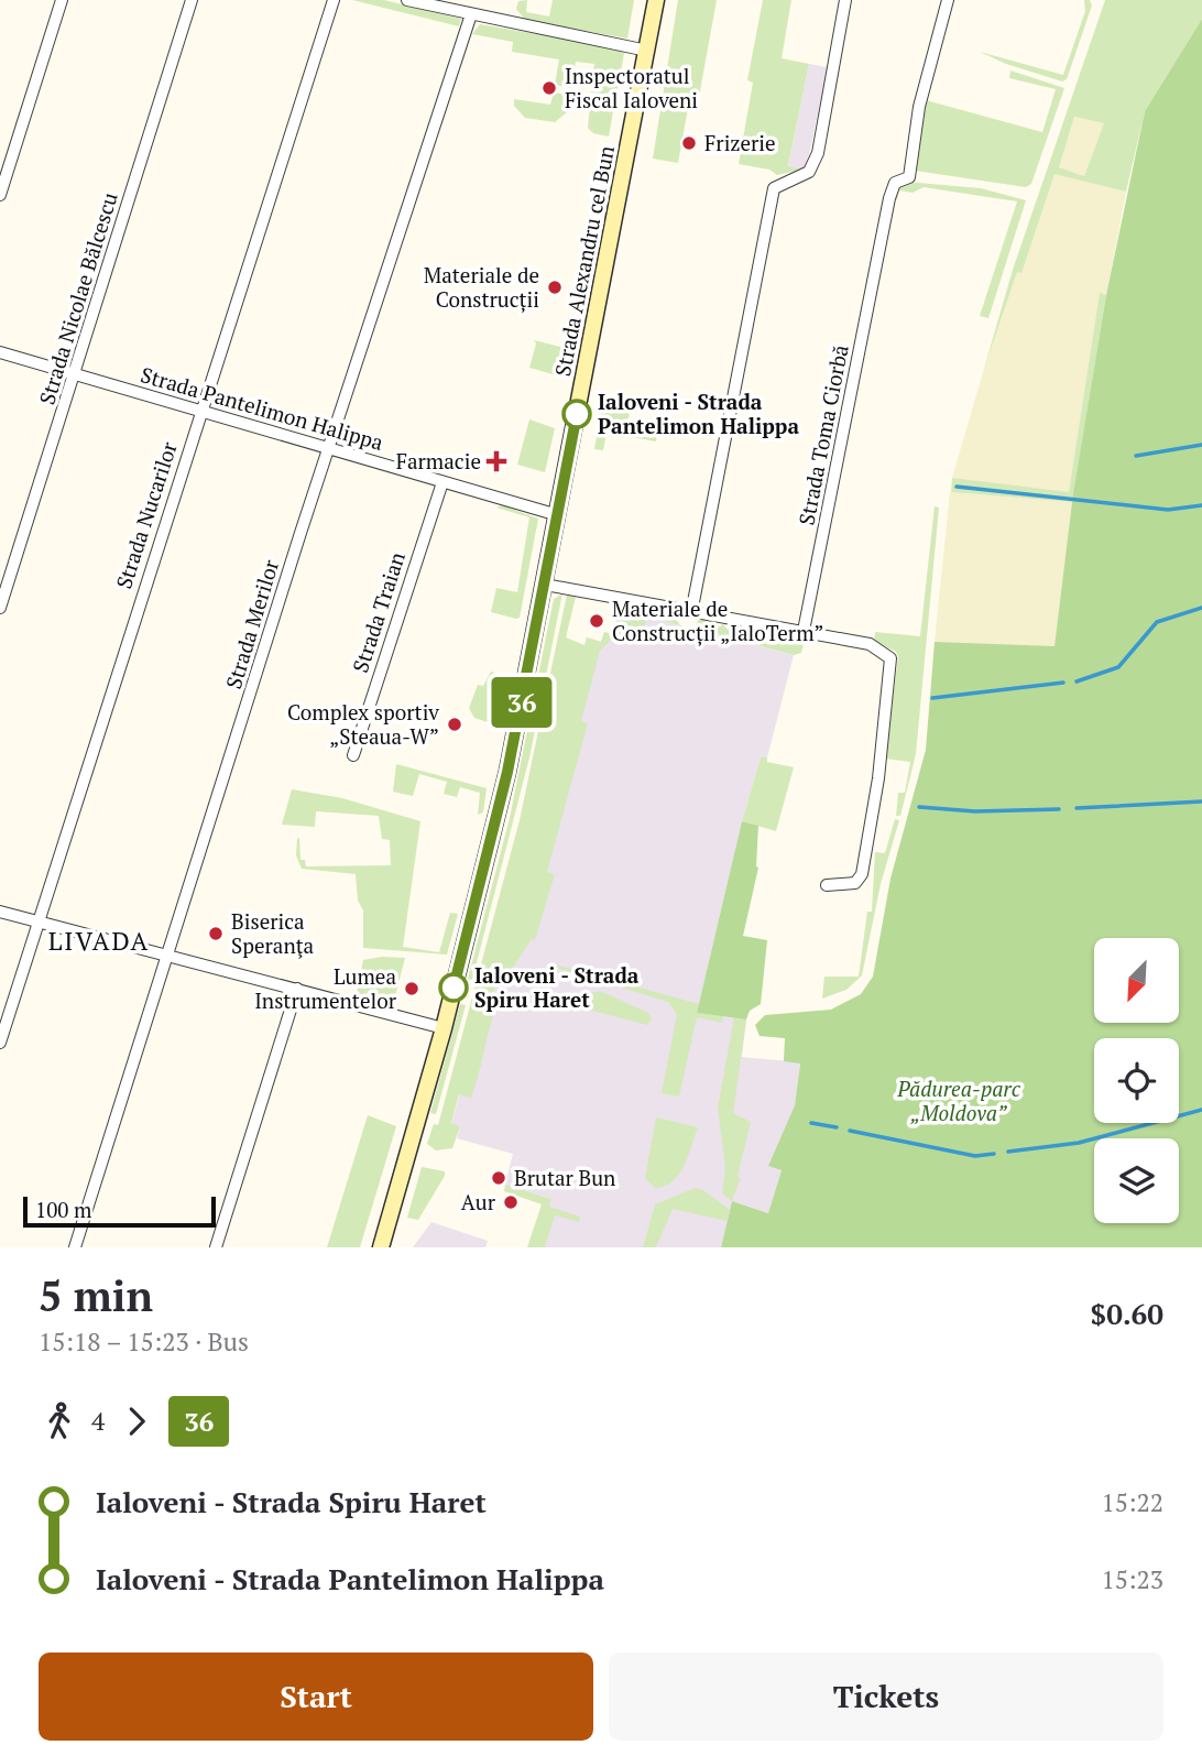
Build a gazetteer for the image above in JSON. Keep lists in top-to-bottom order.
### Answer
{
  "streets": {
    "main road": ["Strada Alexandru cel Bun"],
    "street": [
      "Strada Nicolae Bălcescu",
      "Strada Pantelimon Halippa",
      "Strada Toma Ciorbă",
      "Strada Nucarilor",
      "Strada Traian",
      "Strada Merilor"
    ]
  },
  "crossings": [
    ["Strada Alexandru cel Bun", "Strada Pantelimon Halippa"],
    ["Strada Nicolae Bălcescu", "Strada Pantelimon Halippa"],
    ["Strada Pantelimon Halippa", "Strada Nucarilor"],
    ["Strada Pantelimon Halippa", "Strada Traian"],
    ["Strada Pantelimon Halippa", "Strada Merilor"]
  ],
  "districts": ["LIVADA"],
  "parks": ["Pădurea-parc „Moldova”"],
  "places": {
    "other": [
      "Inspectoratul Fiscal Ialoveni",
      "Frizerie",
      "Materiale de Construcții",
      "Ialoveni - Strada Pantelimon Halippa",
      "Materiale de Construcții „IaloTerm”",
      "Complex sportiv „Steaua-W”",
      "Biserica Speranţa",
      "Ialoveni - Strada Spiru Haret",
      "Lumea Instrumentelor",
      "Brutar Bun",
      "Aur"
    ],
    "health": ["Farmacie"]
  },
  "lines": ["bus line 36"],
  "scale_bar": "100 m",
  "north": "bottom left",
  "page": {
    "on_map": "36",
    "scale": "100 m",
    "heading": ["5 min", "15:18 – 15:23 · Bus", "$0.60"],
    "legs": ["4", "36"],
    "list": [
      {
        "name": "Ialoveni - Strada Spiru Haret",
        "value": "15:22"
      },
      {
        "name": "Ialoveni - Strada Pantelimon Halippa",
        "value": "15:23"
      }
    ],
    "buttons": ["Start", "Tickets"]
  }
}
